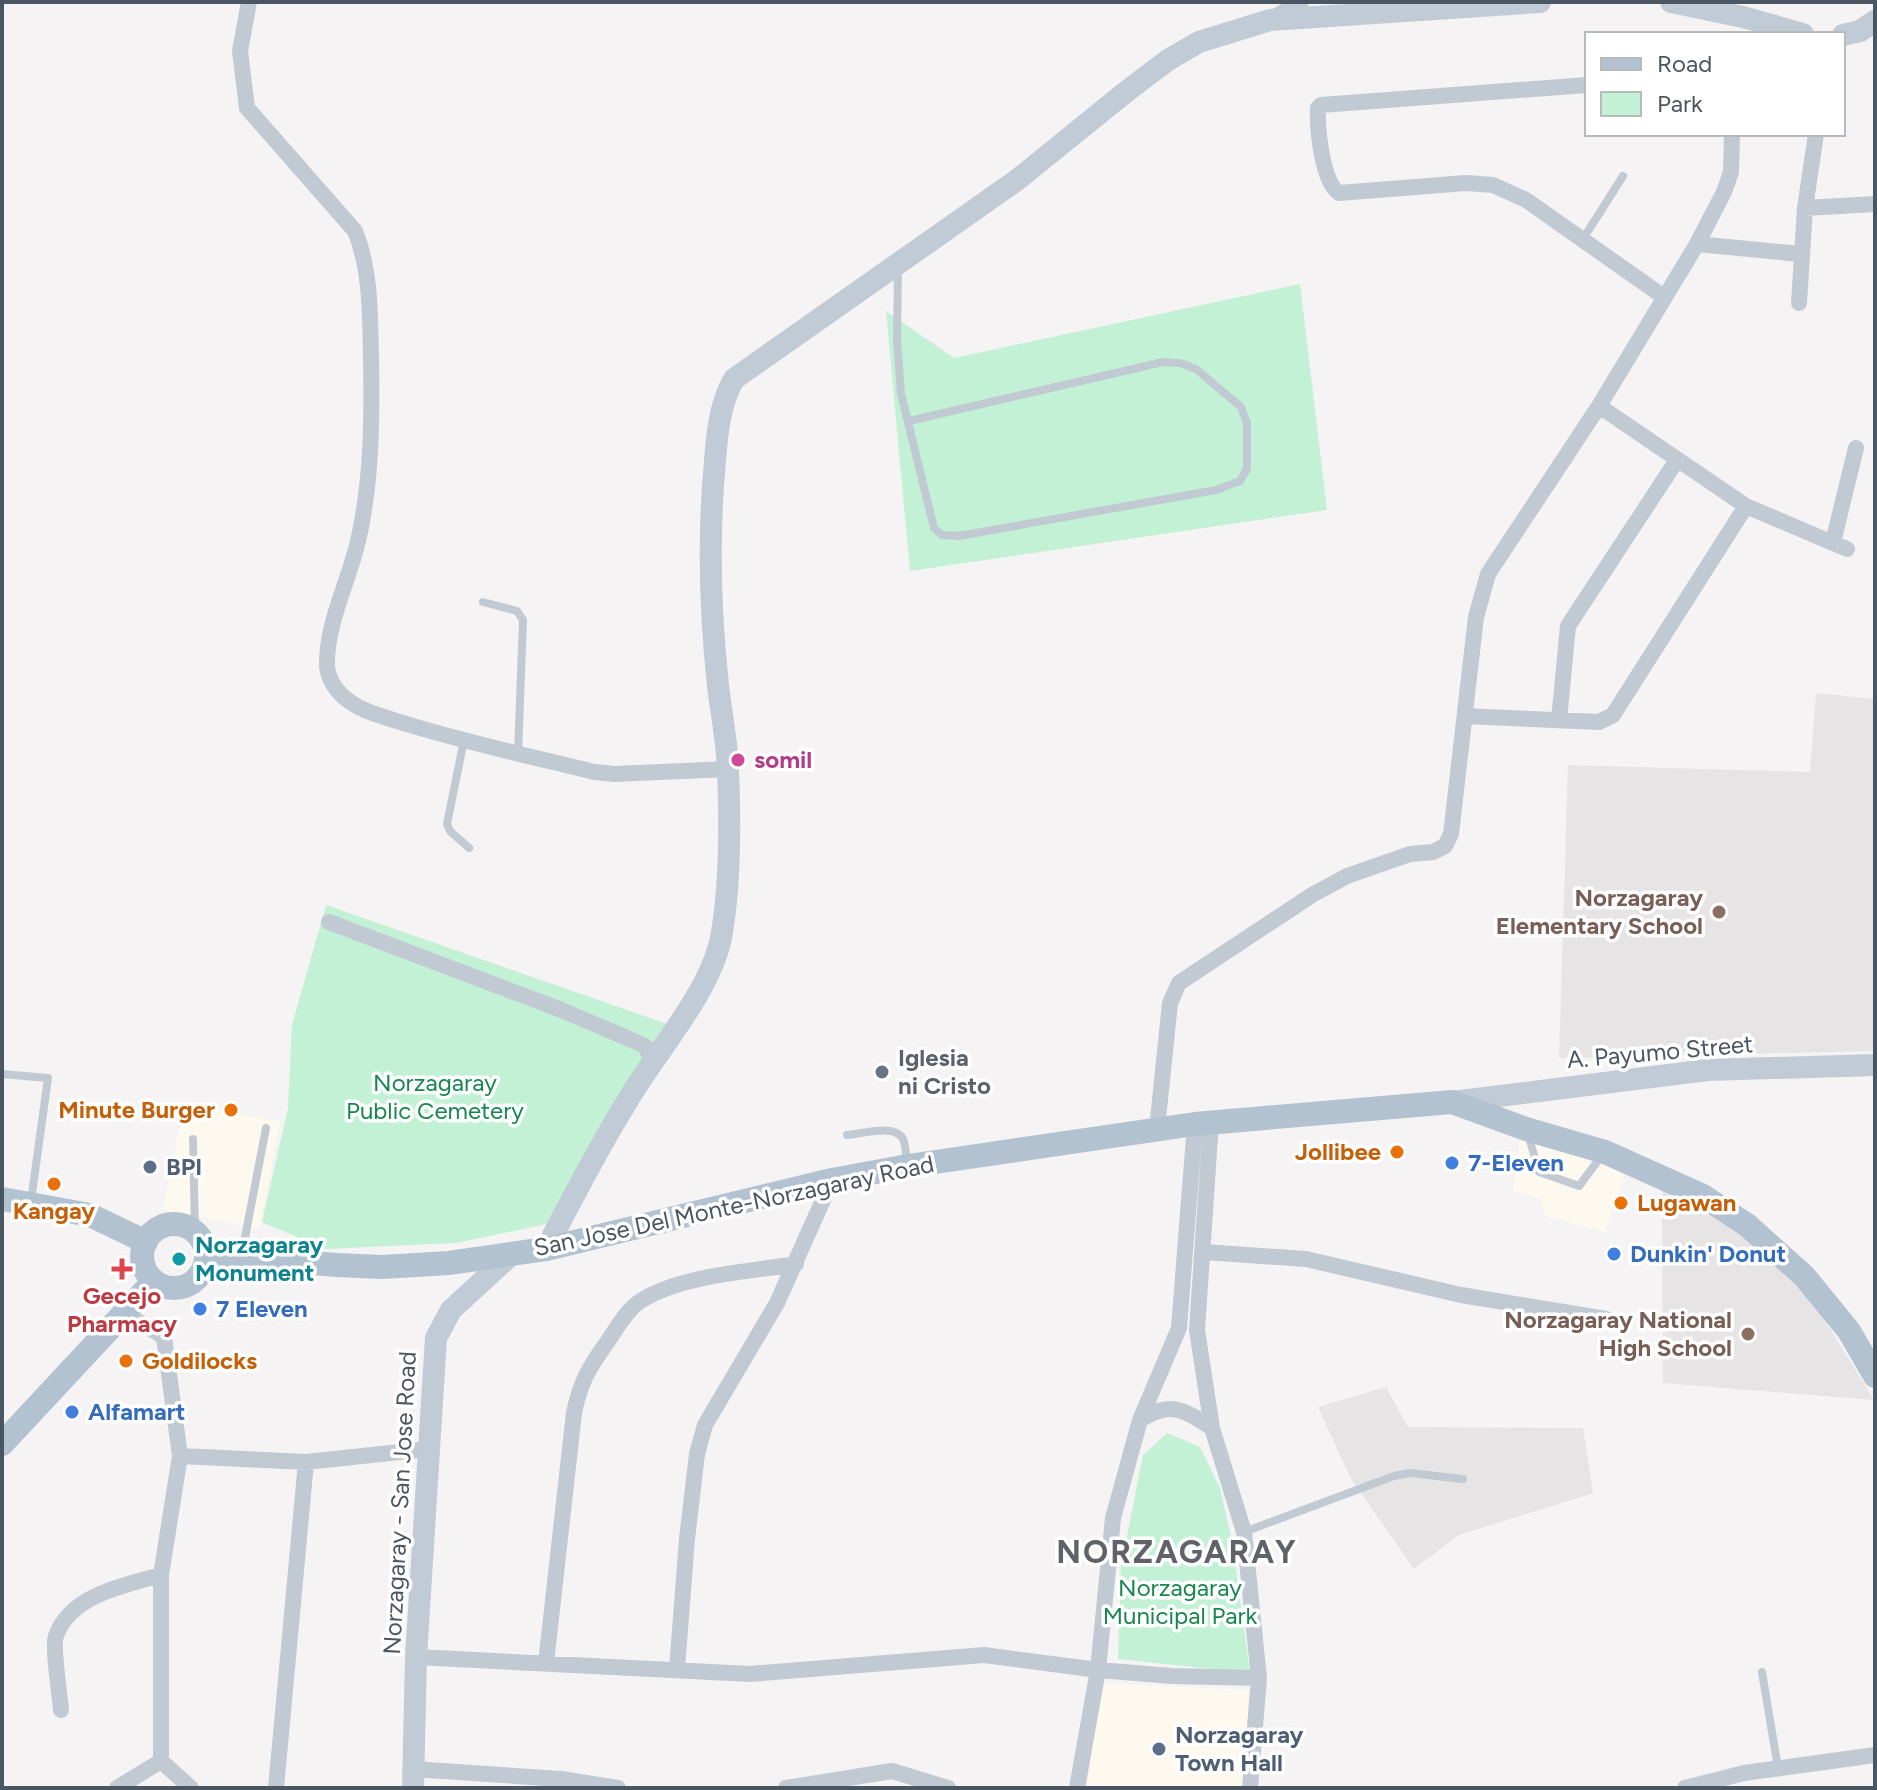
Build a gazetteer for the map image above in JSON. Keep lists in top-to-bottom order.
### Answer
{
  "streets": {
    "main road": ["San Jose Del Monte-Norzagaray Road"],
    "street": ["A. Payumo Street", "Norzagaray - San Jose Road"]
  },
  "crossings": [
    ["A. Payumo Street", "San Jose Del Monte-Norzagaray Road"],
    ["San Jose Del Monte-Norzagaray Road", "Norzagaray - San Jose Road"]
  ],
  "districts": ["NORZAGARAY"],
  "parks": ["Norzagaray Public Cemetery", "Norzagaray Municipal Park"],
  "places": {
    "other": [
      "somil",
      "Norzagaray Elementary School",
      "Iglesia ni Cristo",
      "Minute Burger",
      "Jollibee",
      "7-Eleven",
      "BPI",
      "Kangay",
      "Lugawan",
      "Dunkin' Donut",
      "Norzagaray Monument",
      "7 Eleven",
      "Norzagaray National High School",
      "Goldilocks",
      "Alfamart",
      "Norzagaray Town Hall"
    ],
    "health": ["Gecejo Pharmacy"]
  },
  "legend": ["Road", "Park"]
}
